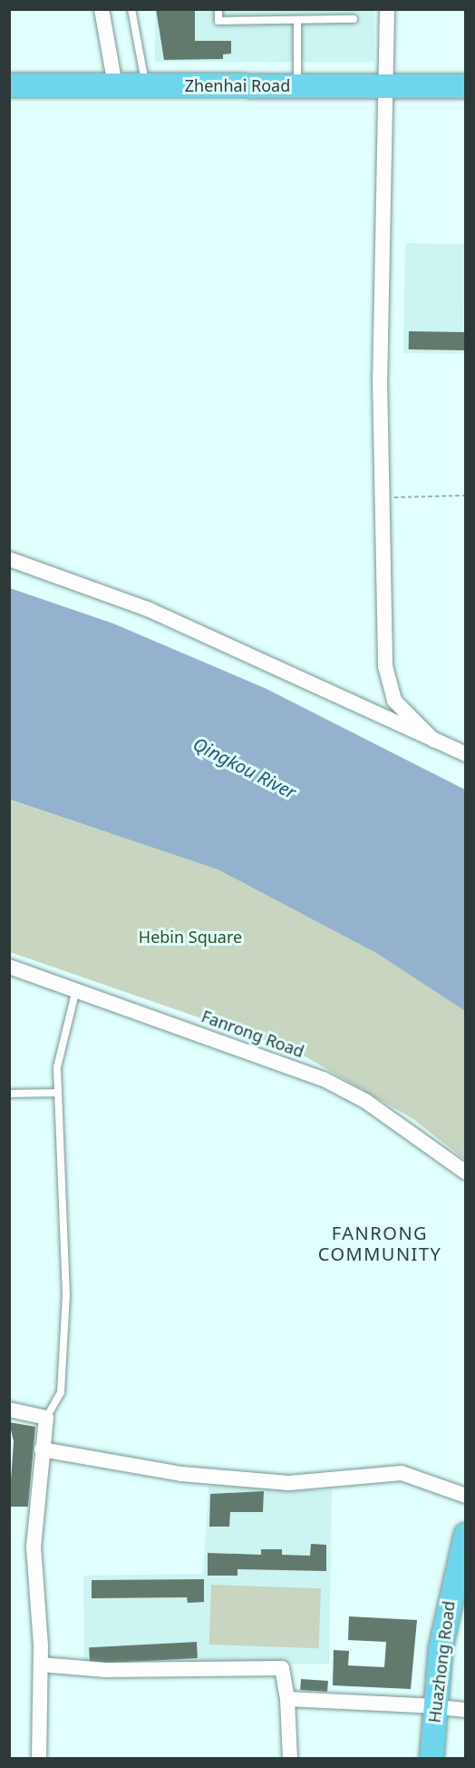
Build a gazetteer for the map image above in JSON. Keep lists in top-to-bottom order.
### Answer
{
  "streets": {
    "main road": ["Zhenhai Road", "Huazhong Road"],
    "street": ["Fanrong Road"]
  },
  "districts": ["FANRONG COMMUNITY"],
  "water": ["Qingkou River"],
  "parks": ["Hebin Square"]
}
